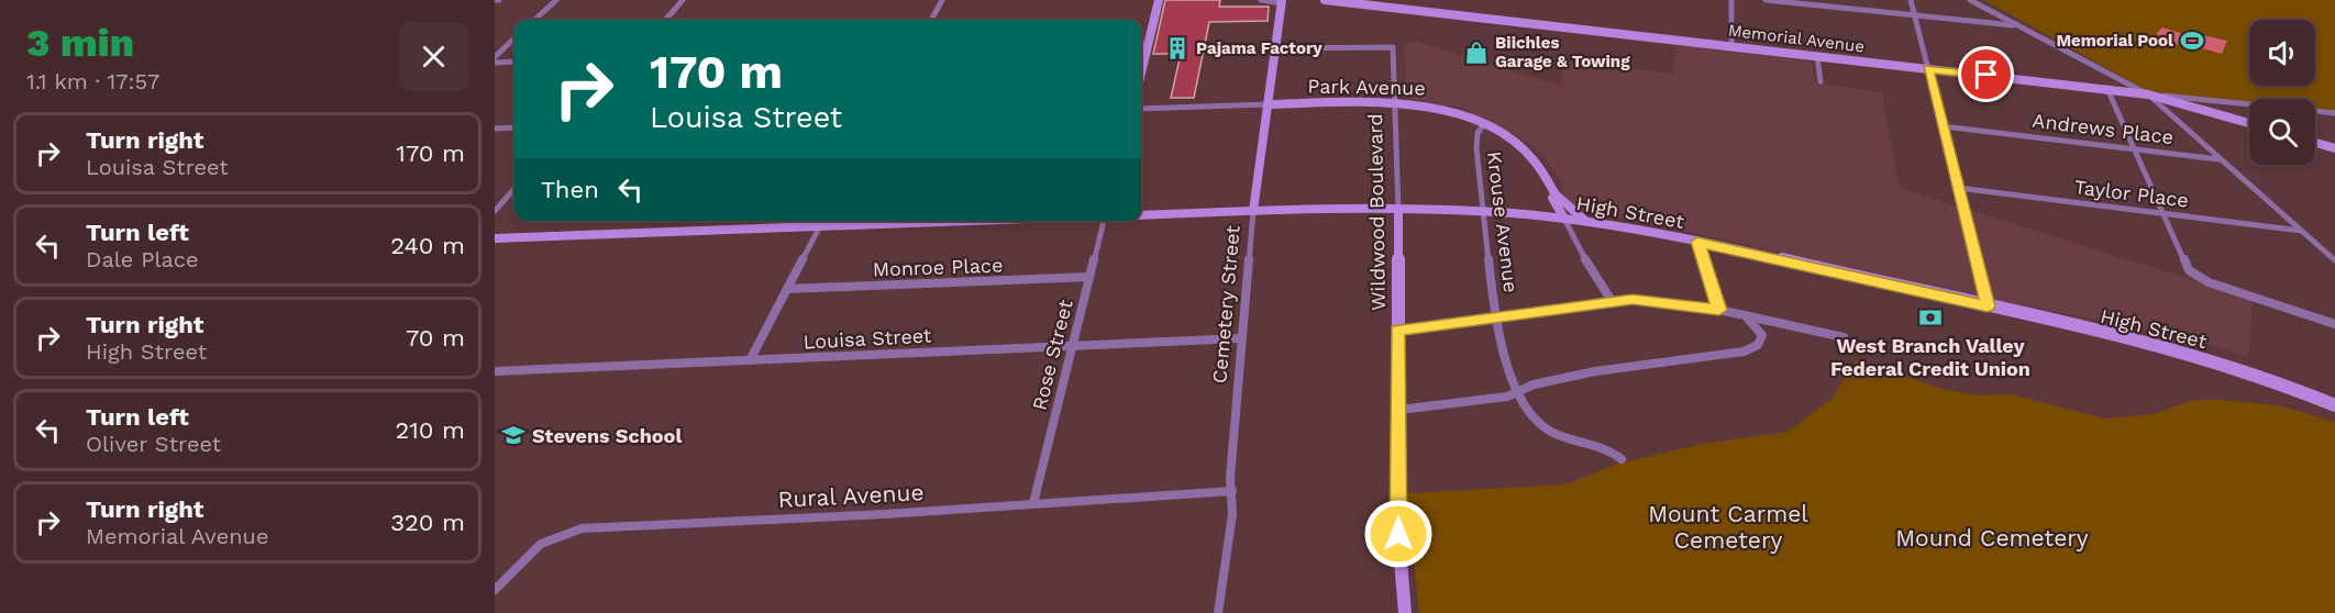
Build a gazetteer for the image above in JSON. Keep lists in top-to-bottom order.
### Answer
{
  "streets": {
    "street": [
      "Memorial Avenue",
      "Park Avenue",
      "Andrews Place",
      "Taylor Place",
      "Wildwood Boulevard",
      "High Street",
      "Krouse Avenue",
      "Monroe Place",
      "Cemetery Street",
      "Louisa Street",
      "Rose Street",
      "Rural Avenue"
    ]
  },
  "crossings": [
    ["Park Avenue", "Wildwood Boulevard"],
    ["Park Avenue", "High Street"],
    ["Park Avenue", "Krouse Avenue"],
    ["Park Avenue", "Cemetery Street"],
    ["Wildwood Boulevard", "High Street"],
    ["Wildwood Boulevard", "Cemetery Street"],
    ["High Street", "Krouse Avenue"],
    ["High Street", "Cemetery Street"],
    ["Monroe Place", "Rose Street"],
    ["Cemetery Street", "Louisa Street"],
    ["Cemetery Street", "Rural Avenue"],
    ["Louisa Street", "Rose Street"],
    ["Rose Street", "Rural Avenue"]
  ],
  "parks": ["Mount Carmel Cemetery", "Mound Cemetery"],
  "places": {
    "sports": ["Memorial Pool"],
    "building": ["Pajama Factory"],
    "shop": ["Biichles Garage & Towing"],
    "bank": ["West Branch Valley Federal Credit Union"],
    "school or university": ["Stevens School"]
  },
  "page": {
    "heading": ["3 min", "1.1 km · 17:57"],
    "turn": ["170 m", "Louisa Street"],
    "list": [
      {
        "name": "Turn right",
        "note": "Louisa Street",
        "value": "170 m"
      },
      {
        "name": "Turn left",
        "note": "Dale Place",
        "value": "240 m"
      },
      {
        "name": "Turn right",
        "note": "High Street",
        "value": "70 m"
      },
      {
        "name": "Turn left",
        "note": "Oliver Street",
        "value": "210 m"
      },
      {
        "name": "Turn right",
        "note": "Memorial Avenue",
        "value": "320 m"
      }
    ],
    "then": "Then"
  }
}
